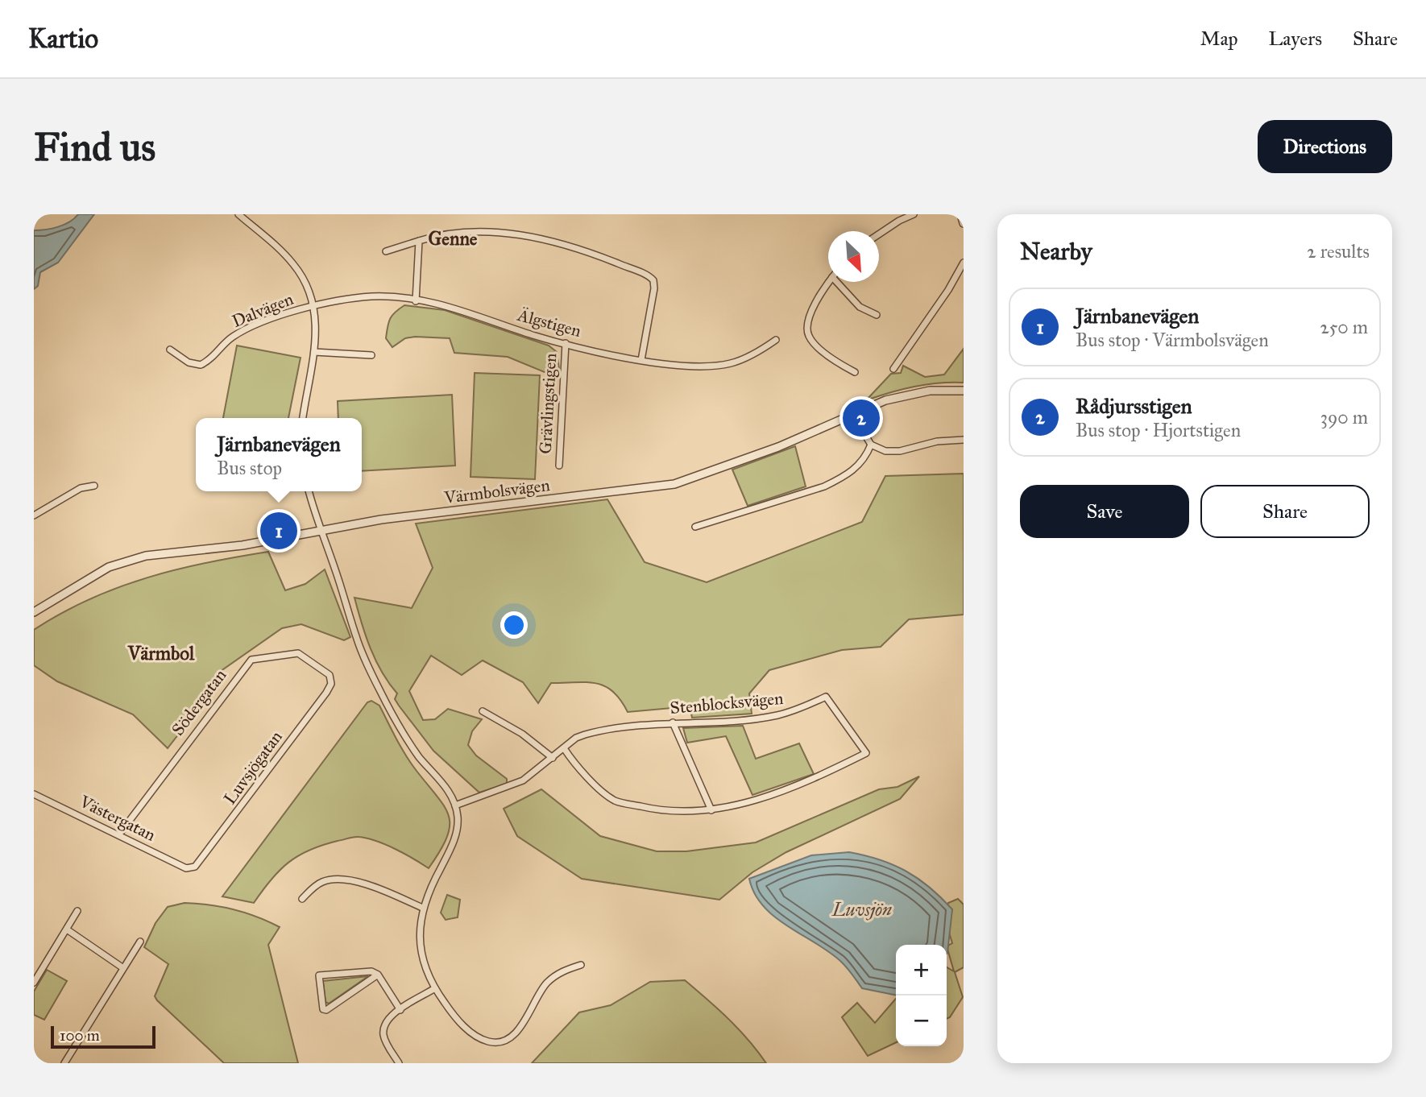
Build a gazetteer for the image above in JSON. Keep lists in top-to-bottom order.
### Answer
{
  "streets": {
    "street": [
      "Dalvägen",
      "Älgstigen",
      "Grävlingstigen",
      "Värmbolsvägen",
      "Södergatan",
      "Stenblocksvägen",
      "Luvsjögatan",
      "Västergatan"
    ]
  },
  "crossings": [
    ["Dalvägen", "Älgstigen"],
    ["Älgstigen", "Grävlingstigen"],
    ["Södergatan", "Luvsjögatan"],
    ["Södergatan", "Västergatan"],
    ["Luvsjögatan", "Västergatan"]
  ],
  "districts": ["Genne", "Värmbol"],
  "water": ["Luvsjön"],
  "scale_bar": "100 m",
  "north": "bottom right",
  "page": {
    "header": "Kartio",
    "nav": ["Map", "Layers", "Share"],
    "buttons": [
      "Directions",
      ["Save", "Share"]
    ],
    "title": "Find us",
    "heading": ["Nearby", "2 results"],
    "list": [
      {
        "mark": "1",
        "name": "Järnbanevägen",
        "note": "Bus stop · Värmbolsvägen",
        "value": "250 m"
      },
      {
        "mark": "2",
        "name": "Rådjursstigen",
        "note": "Bus stop · Hjortstigen",
        "value": "390 m"
      }
    ],
    "pins": ["2", "1"],
    "popup": ["Järnbanevägen", "Bus stop"],
    "map_buttons": ["+", "−"],
    "scale": "100 m"
  }
}
